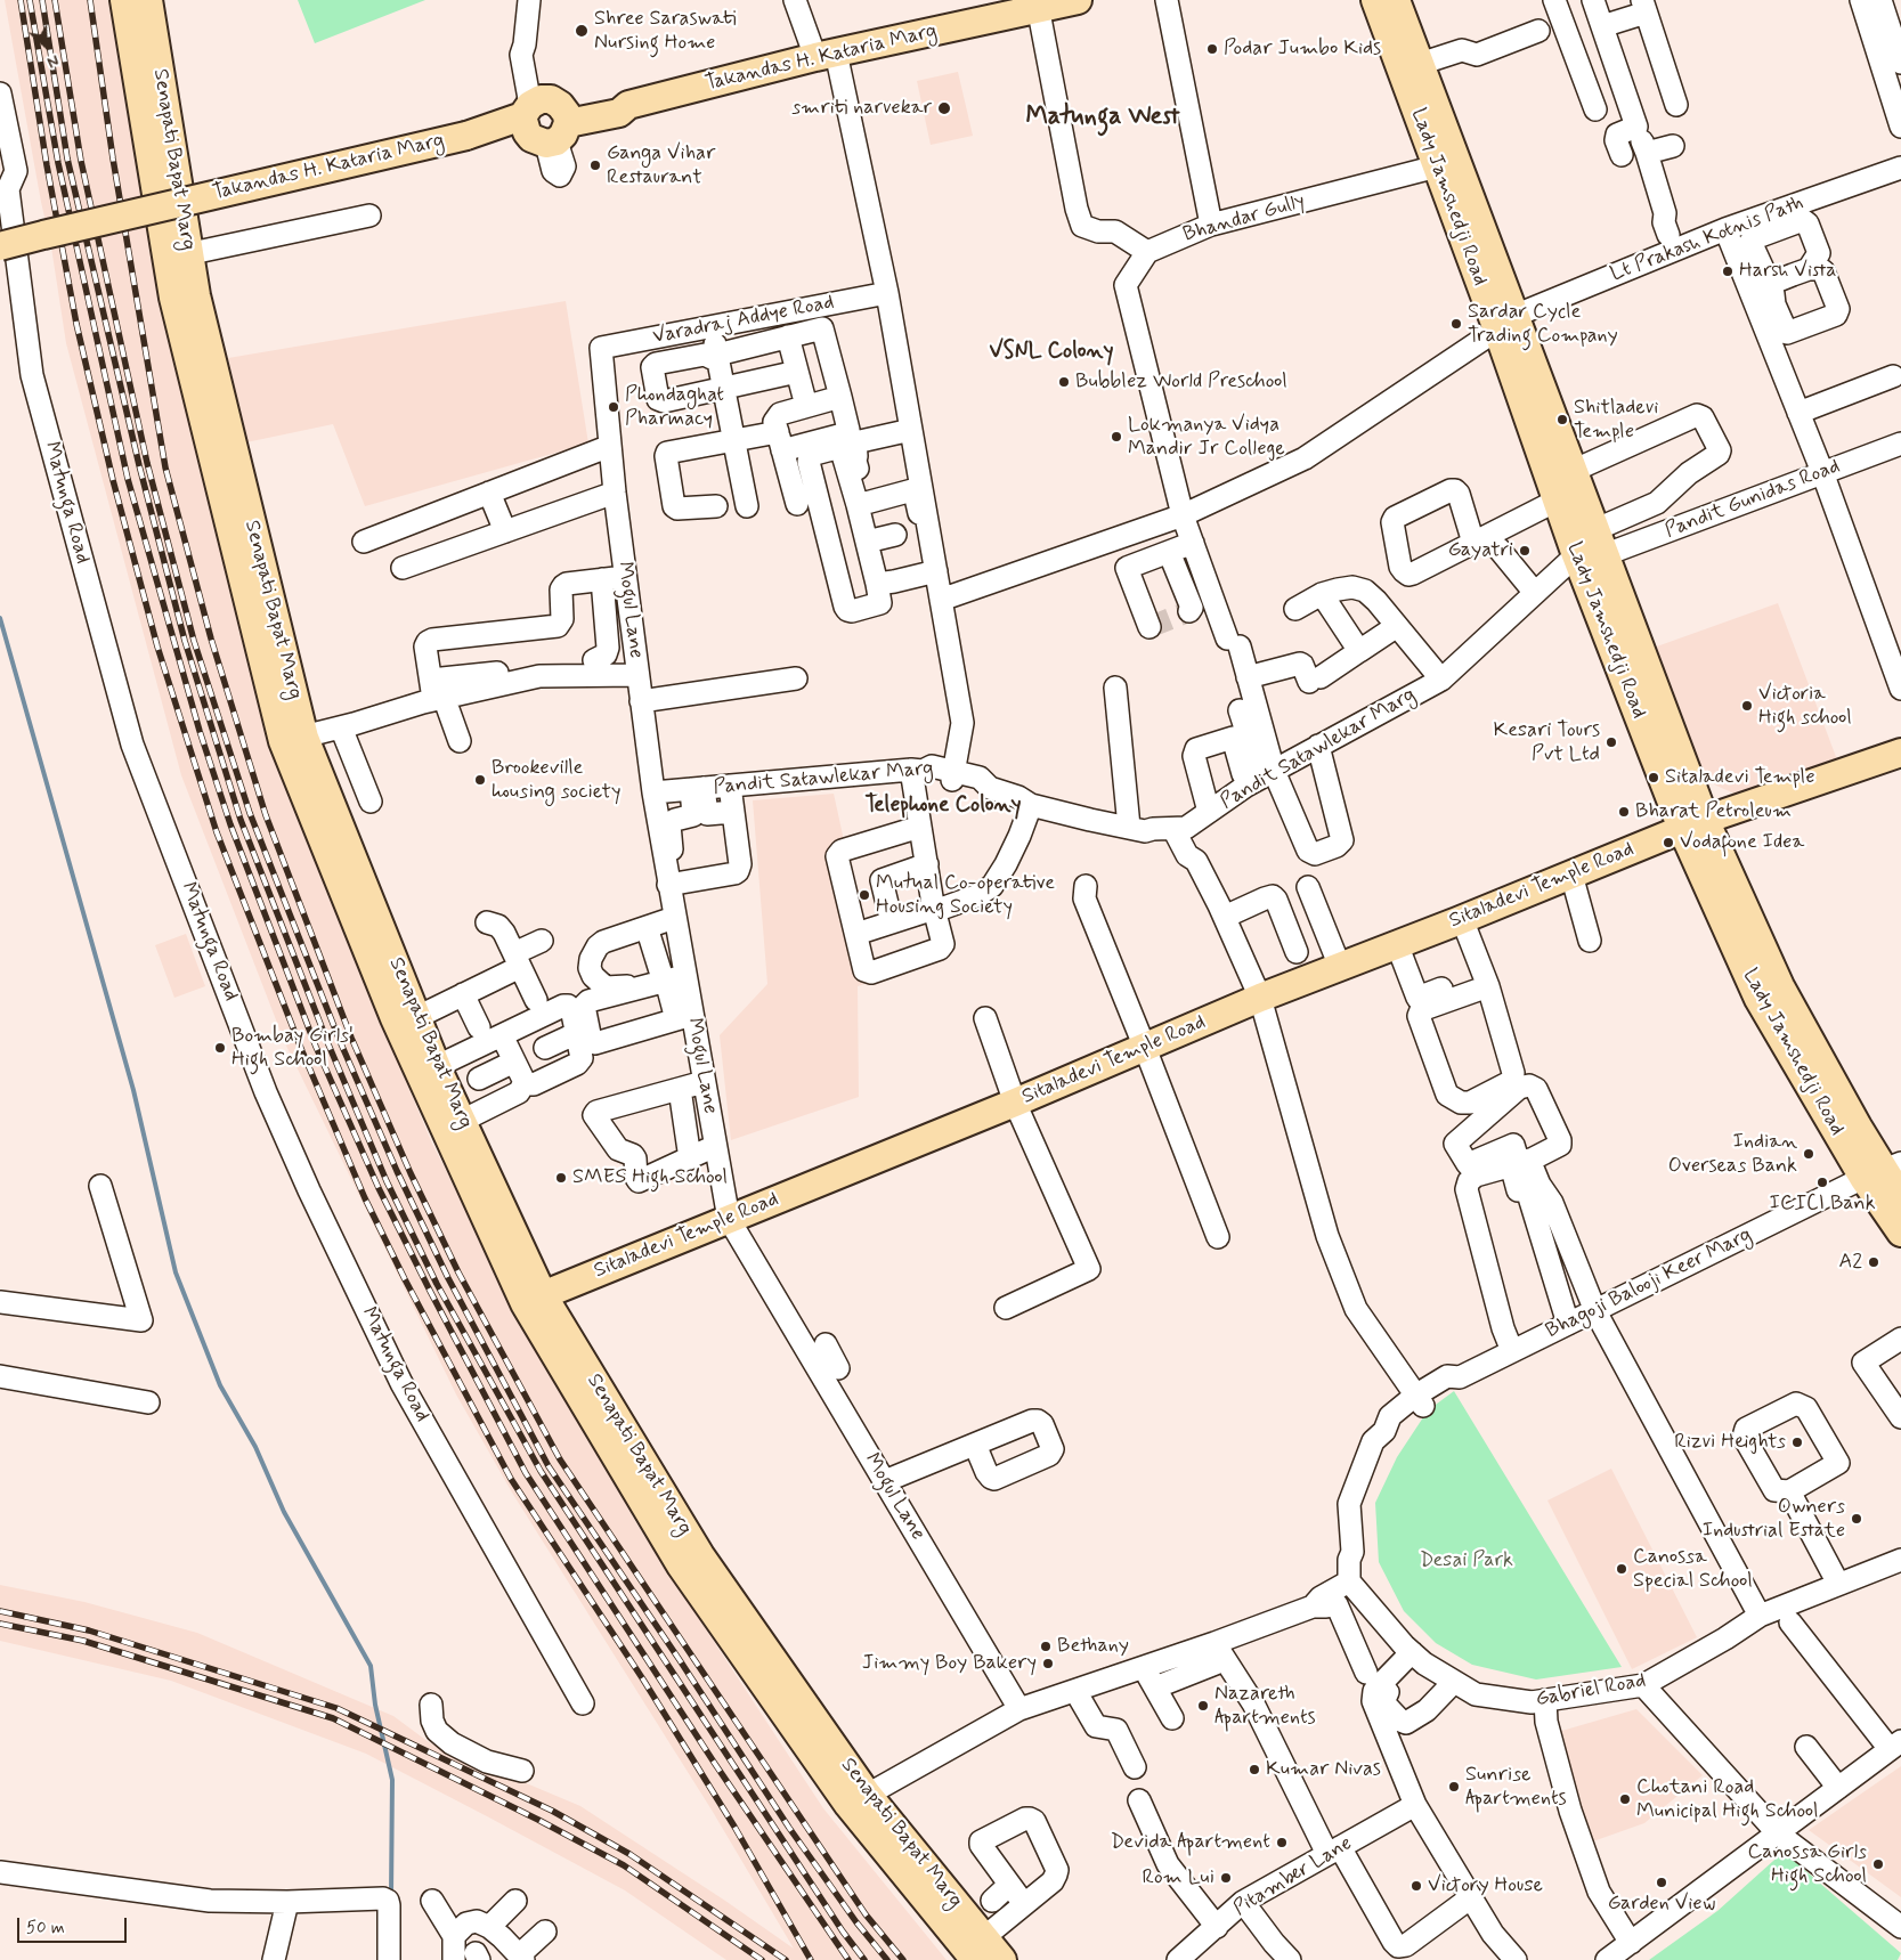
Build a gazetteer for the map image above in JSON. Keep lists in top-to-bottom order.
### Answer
{
  "streets": {
    "main road": [
      "Takandas H. Kataria Marg",
      "Senapati Bapat Marg",
      "Lady Jamshedji Road",
      "Sitaladevi Temple Road"
    ],
    "street": [
      "Bhandar Gully",
      "Lt Prakash Kotnis Path",
      "Varadraj Addye Road",
      "Pandit Gunidas Road",
      "Matunga Road",
      "Mogul Lane",
      "Pandit Satawlekar Marg",
      "Bhagoji Balooji Keer Marg",
      "Gabriel Road",
      "Pitamber Lane"
    ]
  },
  "crossings": [
    ["Senapati Bapat Marg", "Sitaladevi Temple Road"],
    ["Lady Jamshedji Road", "Bhandar Gully"],
    ["Lady Jamshedji Road", "Lt Prakash Kotnis Path"],
    ["Lady Jamshedji Road", "Pandit Gunidas Road"],
    ["Lady Jamshedji Road", "Pandit Satawlekar Marg"],
    ["Lady Jamshedji Road", "Sitaladevi Temple Road"],
    ["Lady Jamshedji Road", "Bhagoji Balooji Keer Marg"],
    ["Varadraj Addye Road", "Mogul Lane"],
    ["Mogul Lane", "Pandit Satawlekar Marg"],
    ["Mogul Lane", "Sitaladevi Temple Road"]
  ],
  "districts": ["Matunga West", "VSNL Colony", "Telephone Colony"],
  "parks": ["Desai Park"],
  "places": [
    "Shree Saraswati Nursing Home",
    "Podar Jumbo Kids",
    "smriti narvekar",
    "Ganga Vihar Restaurant",
    "Harsh Vista",
    "Sardar Cycle Trading Company",
    "Bubblez World Preschool",
    "Phondaghat Pharmacy",
    "Shitladevi Temple",
    "Lokmanya Vidya Mandir Jr College",
    "Gayatri",
    "Victoria High school",
    "Kesari Tours Pvt Ltd",
    "Sitaladevi Temple",
    "Brookeville housing society",
    "Bharat Petroleum",
    "Vodafone Idea",
    "Mutual Co-operative Housing Society",
    "Bombay Girls' High School",
    "Indian Overseas Bank",
    "SMES High School",
    "ICICI Bank",
    "A2",
    "Rizvi Heights",
    "Owners Industrial Estate",
    "Canossa Special School",
    "Bethany",
    "Jimmy Boy Bakery",
    "Nazareth Apartments",
    "Kumar Nivas",
    "Sunrise Apartments",
    "Chotani Road Municipal High School",
    "Devida Apartment",
    "Canossa Girls High School",
    "Rom Lui",
    "Garden View",
    "Victory House"
  ],
  "scale_bar": "50 m",
  "north": "bottom right"
}
